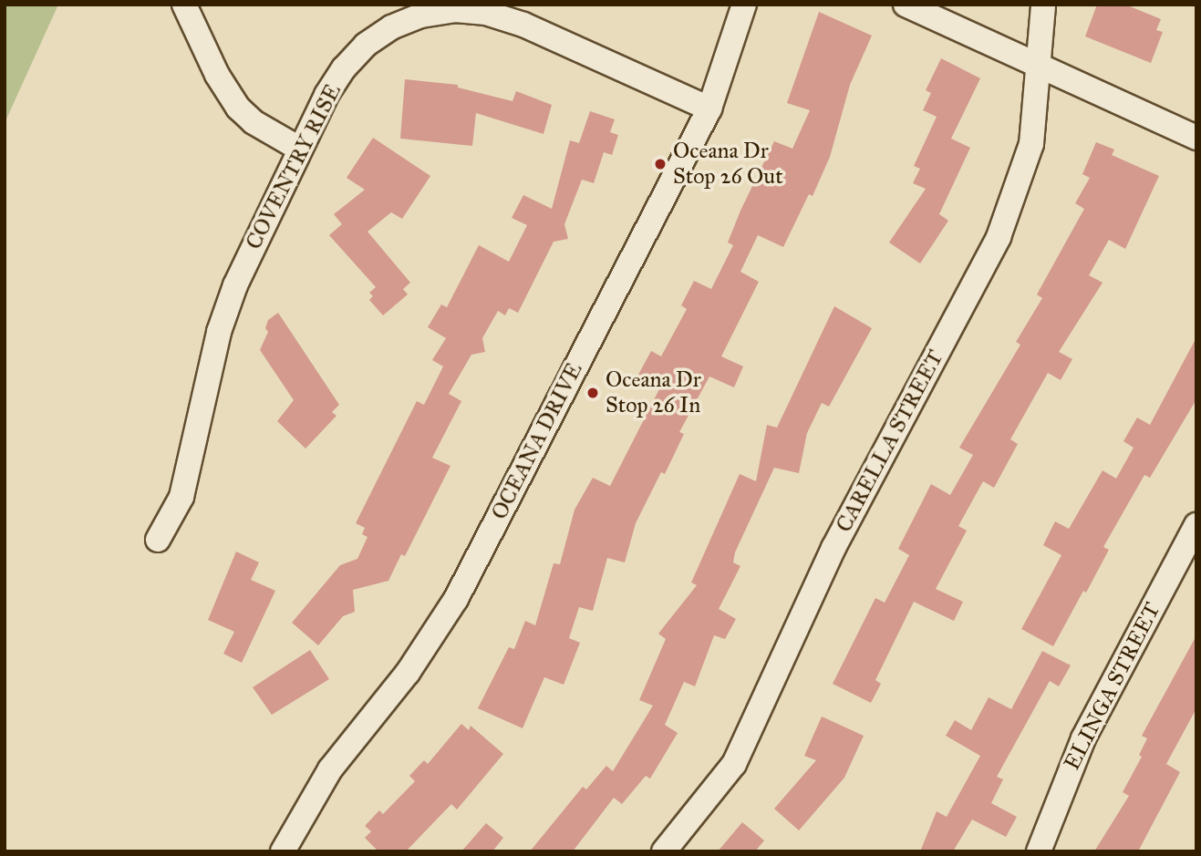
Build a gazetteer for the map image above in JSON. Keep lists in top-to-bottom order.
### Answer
{
  "streets": {
    "street": [
      "COVENTRY RISE",
      "OCEANA DRIVE",
      "CARELLA STREET",
      "ELINGA STREET"
    ]
  },
  "crossings": [
    ["COVENTRY RISE", "OCEANA DRIVE"]
  ],
  "places": ["Oceana Dr Stop 26 Out", "Oceana Dr Stop 26 In"]
}
